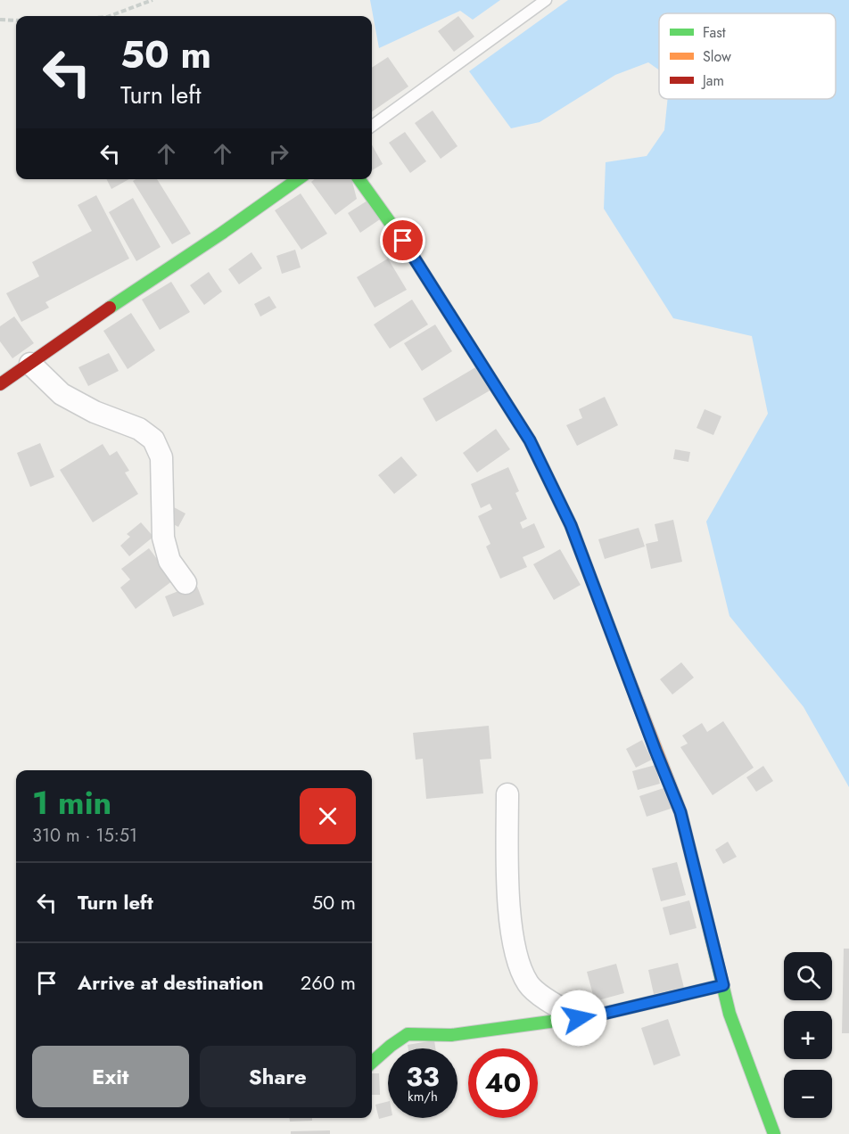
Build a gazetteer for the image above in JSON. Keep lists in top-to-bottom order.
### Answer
{
  "legend": ["Fast", "Slow", "Jam"],
  "page": {
    "turn": ["50 m", "Turn left"],
    "heading": ["1 min", "310 m · 15:51"],
    "list": [
      {
        "name": "Turn left",
        "value": "50 m"
      },
      {
        "name": "Arrive at destination",
        "value": "260 m"
      }
    ],
    "map_buttons": ["+", "−"],
    "buttons": ["Exit", "Share"],
    "speed": "33 km/h",
    "limit": "40"
  }
}
